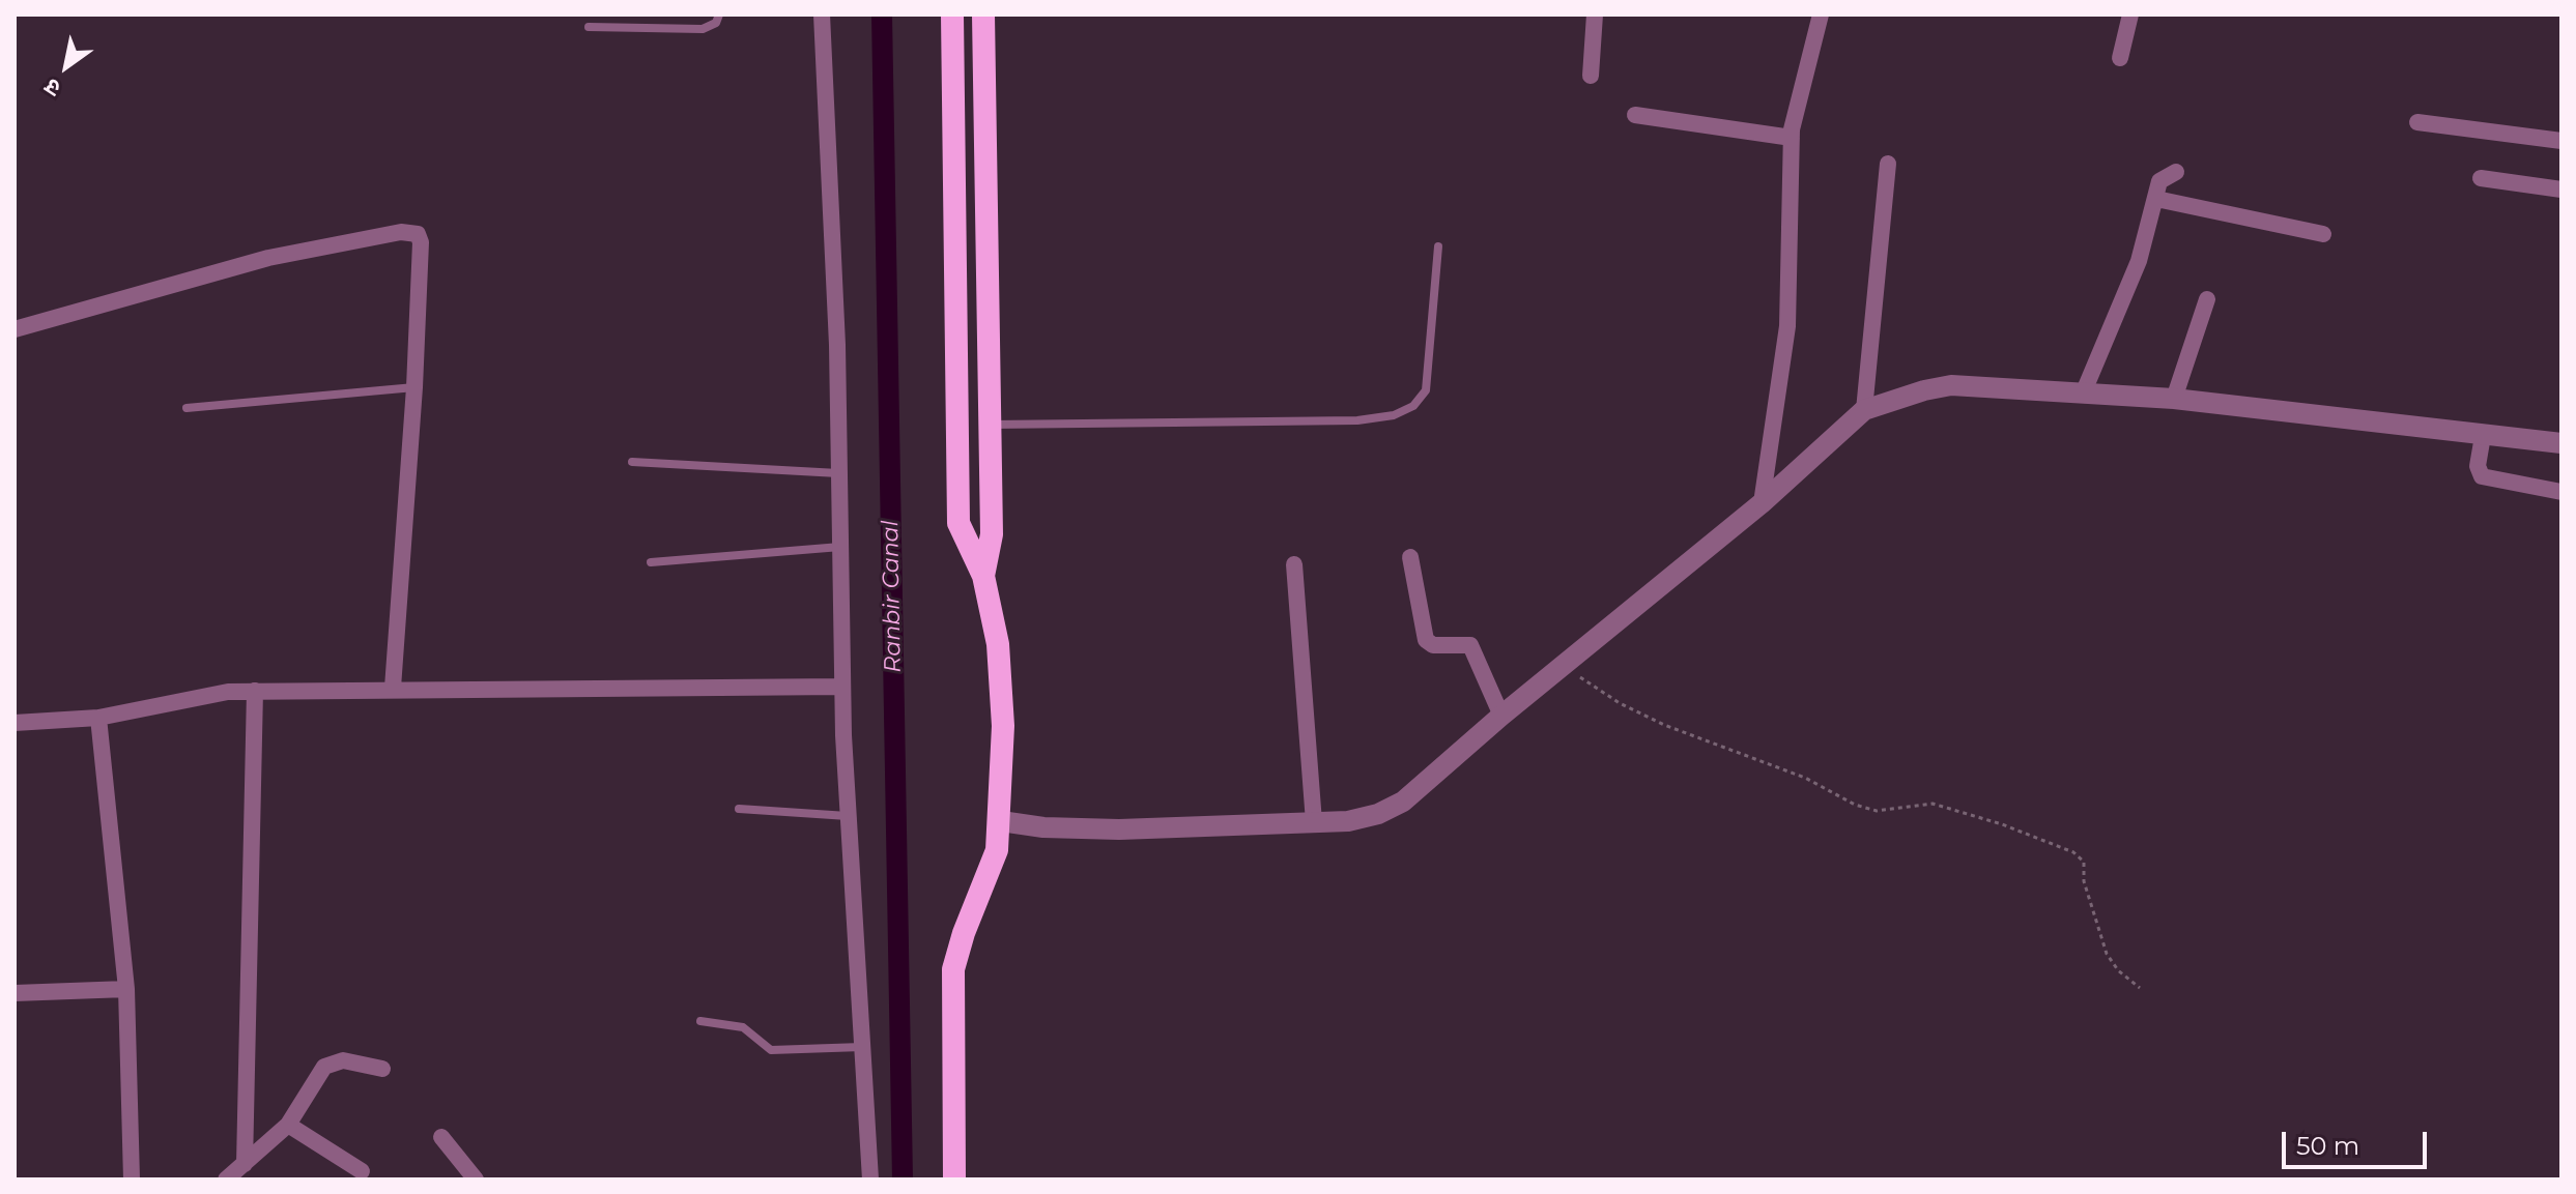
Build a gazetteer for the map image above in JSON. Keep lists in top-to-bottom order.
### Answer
{
  "water": ["Ranbir Canal"],
  "scale_bar": "50 m",
  "north": "bottom left"
}
